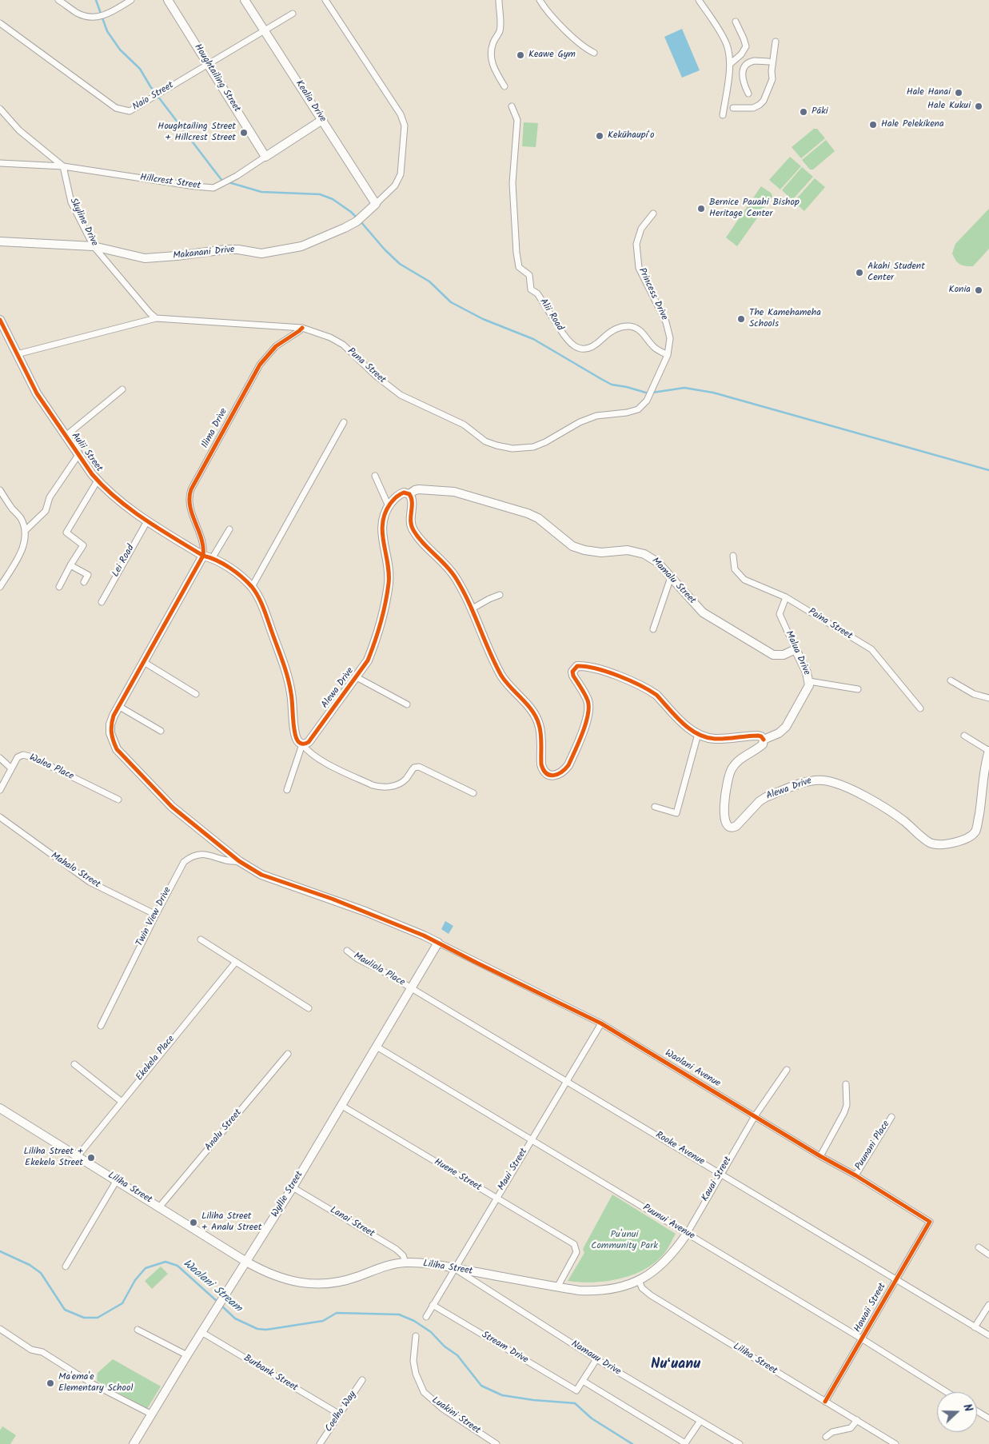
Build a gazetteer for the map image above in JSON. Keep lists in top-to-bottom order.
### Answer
{
  "streets": {
    "street": [
      "Houghtailing Street",
      "Naio Street",
      "Kealia Drive",
      "Hillcrest Street",
      "Skyline Drive",
      "Makanani Drive",
      "Princess Drive",
      "Alii Road",
      "Puna Street",
      "Ilima Drive",
      "Aulii Street",
      "Lei Road",
      "Mamalu Street",
      "Paina Street",
      "Malua Drive",
      "Alewa Drive",
      "Walea Place",
      "Mahalo Street",
      "Twin View Drive",
      "Mauliola Place",
      "Ekekela Place",
      "Waolani Avenue",
      "Analu Street",
      "Puunani Place",
      "Rooke Avenue",
      "Maui Street",
      "Huene Street",
      "Kauai Street",
      "Liliha Street",
      "Wyllie Street",
      "Lanai Street",
      "Puunui Avenue",
      "Hawaii Street",
      "Stream Drive",
      "Namauu Drive",
      "Burbank Street",
      "Coelho Way",
      "Luakini Street"
    ]
  },
  "crossings": [
    ["Houghtailing Street", "Naio Street"],
    ["Houghtailing Street", "Hillcrest Street"],
    ["Naio Street", "Kealia Drive"],
    ["Kealia Drive", "Hillcrest Street"],
    ["Kealia Drive", "Makanani Drive"],
    ["Hillcrest Street", "Skyline Drive"],
    ["Skyline Drive", "Makanani Drive"],
    ["Skyline Drive", "Puna Street"],
    ["Princess Drive", "Alii Road"],
    ["Princess Drive", "Puna Street"],
    ["Alii Road", "Puna Street"],
    ["Puna Street", "Ilima Drive"],
    ["Puna Street", "Aulii Street"],
    ["Ilima Drive", "Aulii Street"],
    ["Aulii Street", "Lei Road"],
    ["Mamalu Street", "Malua Drive"],
    ["Mamalu Street", "Alewa Drive"],
    ["Paina Street", "Malua Drive"],
    ["Malua Drive", "Alewa Drive"],
    ["Mahalo Street", "Twin View Drive"],
    ["Mauliola Place", "Rooke Avenue"],
    ["Mauliola Place", "Wyllie Street"],
    ["Ekekela Place", "Liliha Street"],
    ["Waolani Avenue", "Puunani Place"],
    ["Waolani Avenue", "Maui Street"],
    ["Waolani Avenue", "Kauai Street"],
    ["Waolani Avenue", "Wyllie Street"],
    ["Waolani Avenue", "Hawaii Street"],
    ["Analu Street", "Liliha Street"],
    ["Rooke Avenue", "Maui Street"],
    ["Rooke Avenue", "Kauai Street"],
    ["Rooke Avenue", "Wyllie Street"],
    ["Rooke Avenue", "Hawaii Street"],
    ["Maui Street", "Huene Street"],
    ["Maui Street", "Liliha Street"],
    ["Maui Street", "Puunui Avenue"],
    ["Maui Street", "Stream Drive"],
    ["Maui Street", "Namauu Drive"],
    ["Huene Street", "Liliha Street"],
    ["Huene Street", "Wyllie Street"],
    ["Kauai Street", "Liliha Street"],
    ["Kauai Street", "Puunui Avenue"],
    ["Liliha Street", "Wyllie Street"],
    ["Liliha Street", "Lanai Street"],
    ["Liliha Street", "Hawaii Street"],
    ["Liliha Street", "Namauu Drive"],
    ["Wyllie Street", "Lanai Street"],
    ["Wyllie Street", "Puunui Avenue"],
    ["Wyllie Street", "Burbank Street"],
    ["Puunui Avenue", "Hawaii Street"],
    ["Burbank Street", "Coelho Way"]
  ],
  "districts": ["Nuʻuanu"],
  "water": ["Waolani Stream"],
  "parks": ["Pu'unui Community Park"],
  "places": [
    "Keawe Gym",
    "Hale Hanai",
    "Hale Kukui",
    "Pāki",
    "Hale Pelekikena",
    "Houghtailing Street + Hillcrest Street",
    "Kekūhaupiʻo",
    "Bernice Pauahi Bishop Heritage Center",
    "Akahi Student Center",
    "Konia",
    "The Kamehameha Schools",
    "Liliha Street + Ekekela Street",
    "Liliha Street + Analu Street",
    "Ma'ema'e Elementary School"
  ],
  "north": "right"
}
